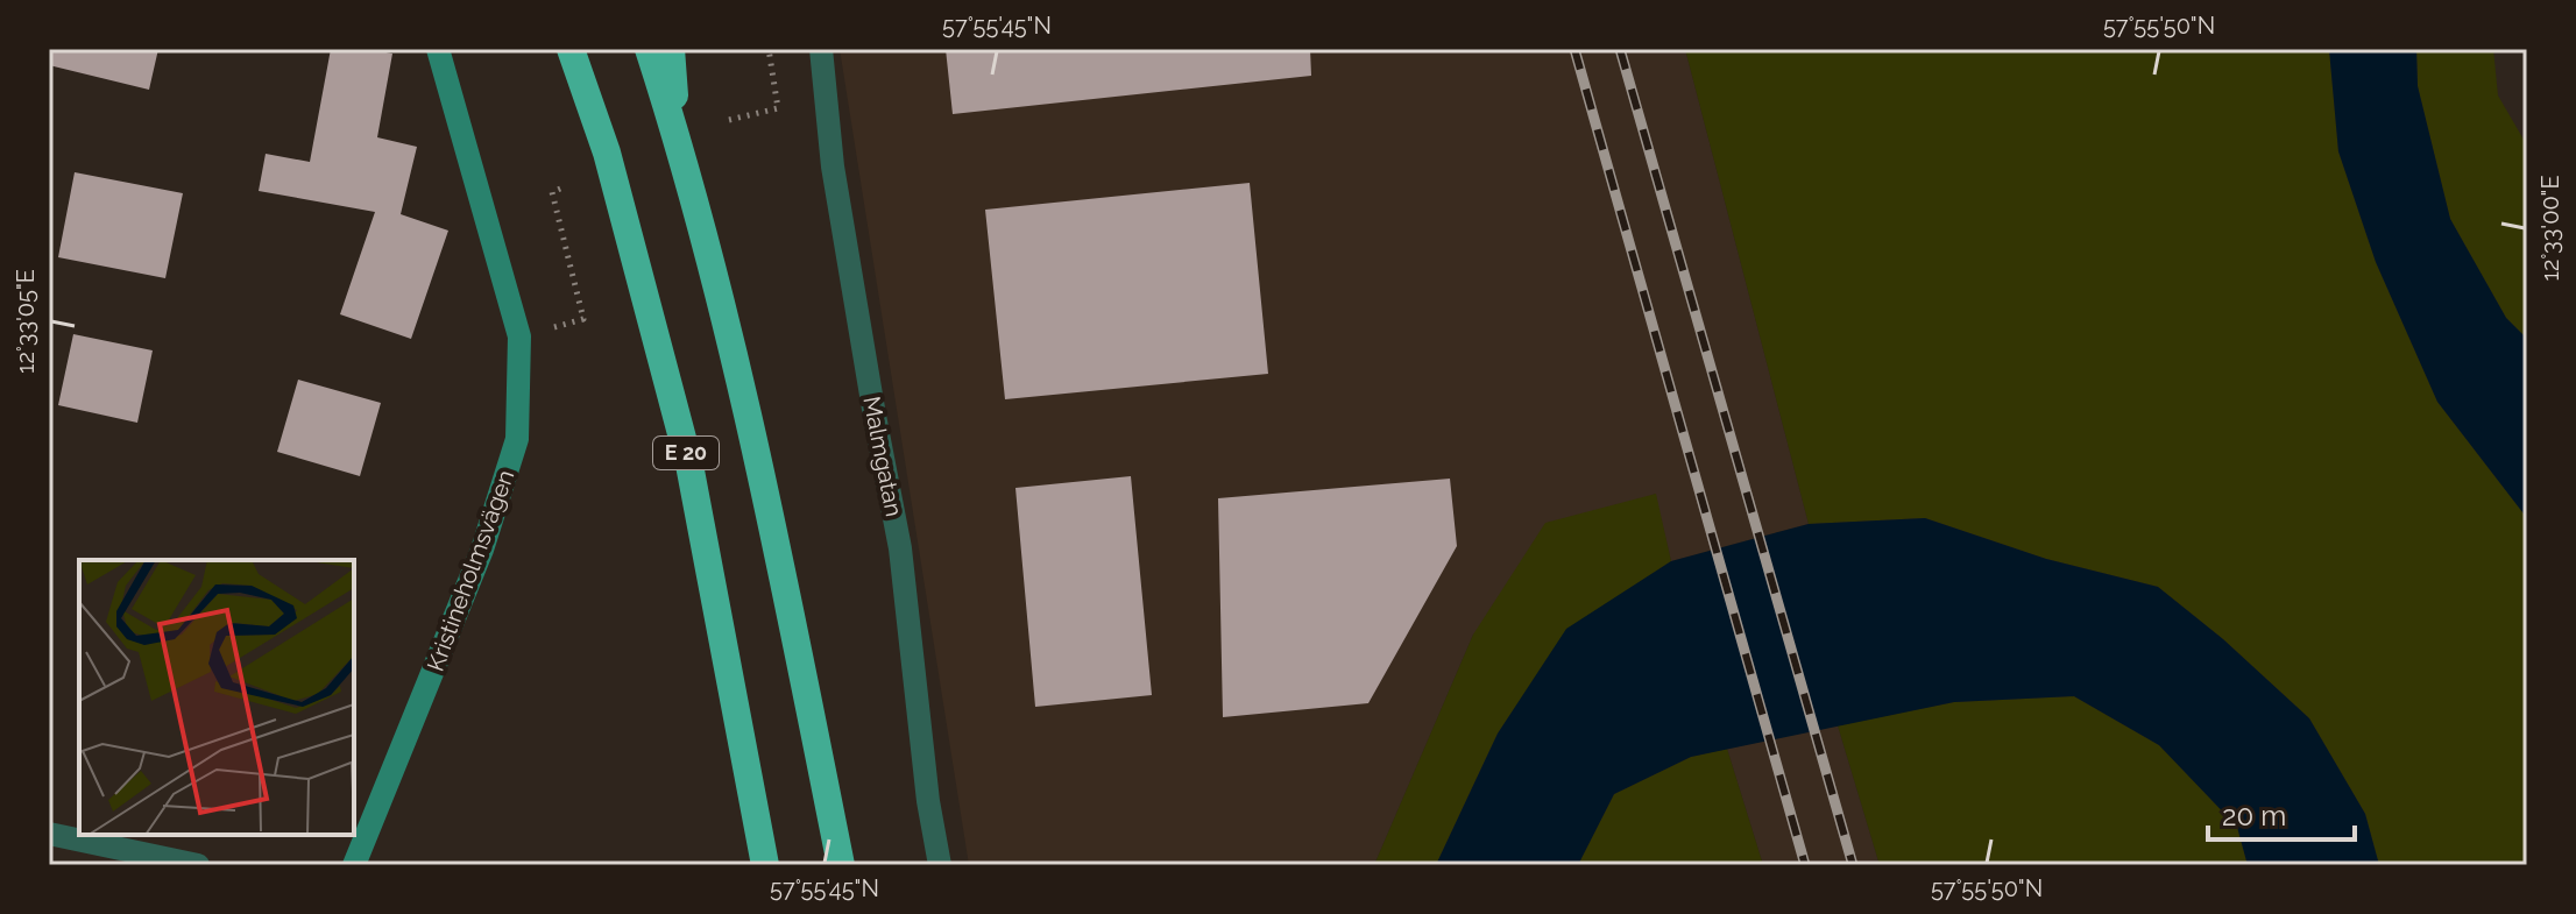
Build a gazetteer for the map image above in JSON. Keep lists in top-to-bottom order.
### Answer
{
  "streets": {
    "highway": ["E 20"],
    "street": ["Malmgatan", "Kristineholmsvägen"]
  },
  "scale_bar": "20 m",
  "coordinates": [
    "57°55'45\"N",
    "57°55'50\"N",
    "12°33'00\"E",
    "12°33'05\"E"
  ]
}
